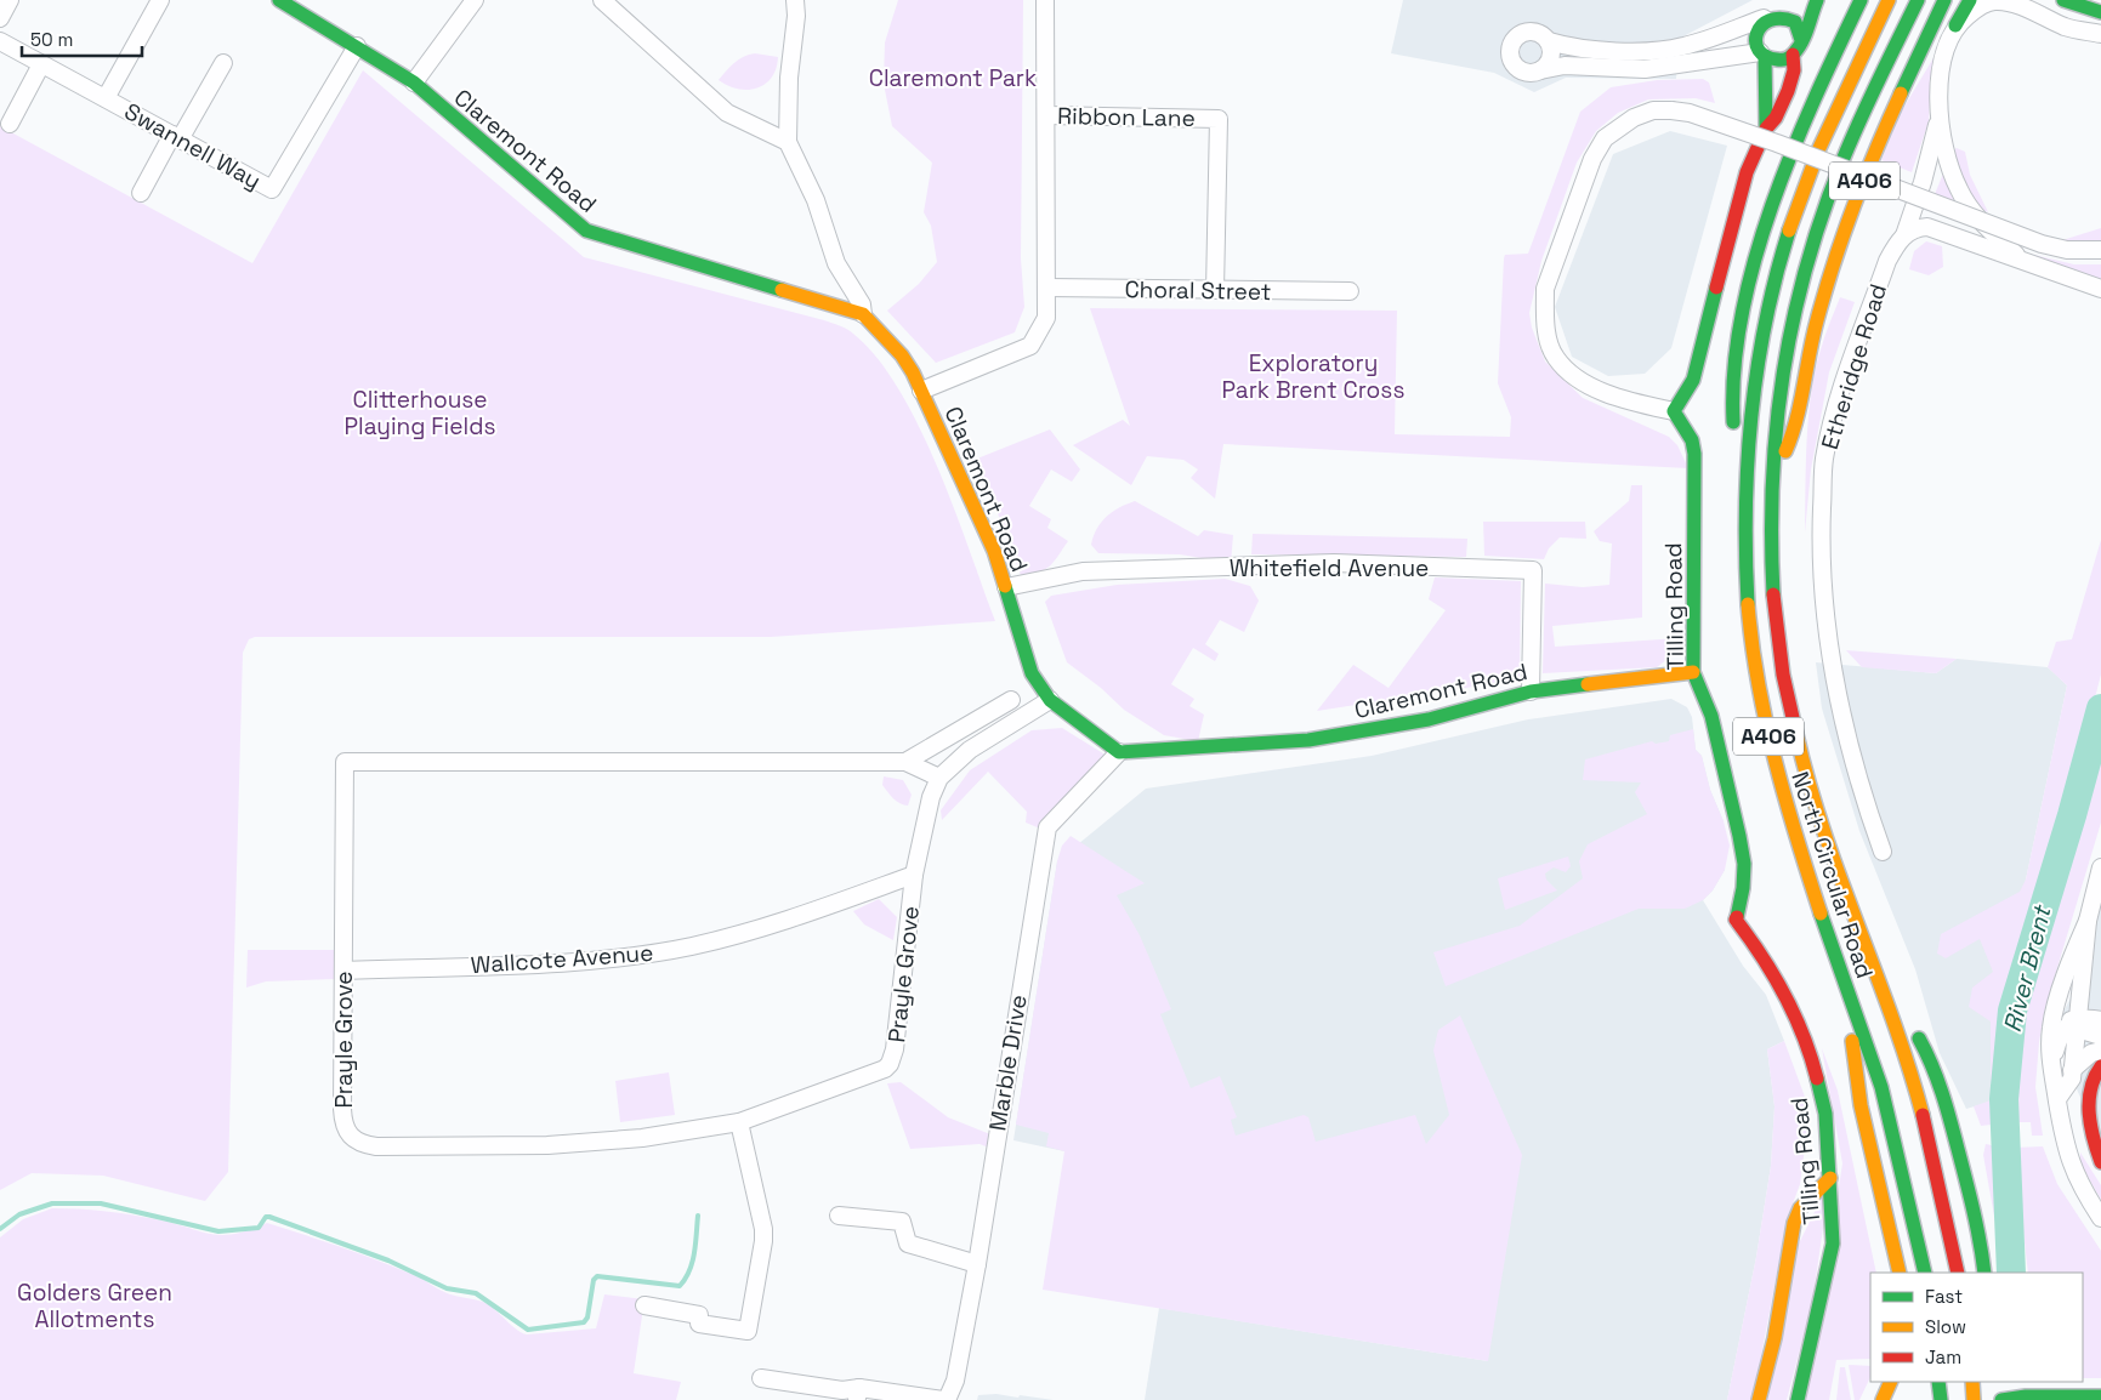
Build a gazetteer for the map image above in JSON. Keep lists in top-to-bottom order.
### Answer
{
  "streets": {
    "main road": [
      "Claremont Road",
      "A406",
      "Tilling Road",
      "North Circular Road"
    ],
    "street": [
      "Ribbon Lane",
      "Swannell Way",
      "Choral Street",
      "Etheridge Road",
      "Whitefield Avenue",
      "Wallcote Avenue",
      "Prayle Grove",
      "Marble Drive"
    ]
  },
  "crossings": [
    ["Ribbon Lane", "Choral Street"],
    ["Swannell Way", "Claremont Road"],
    ["Claremont Road", "Whitefield Avenue"],
    ["Claremont Road", "Tilling Road"],
    ["Claremont Road", "Prayle Grove"],
    ["Claremont Road", "Marble Drive"],
    ["A406", "North Circular Road"],
    ["Wallcote Avenue", "Prayle Grove"]
  ],
  "water": ["River Brent"],
  "parks": [
    "Claremont Park",
    "Exploratory Park Brent Cross",
    "Clitterhouse Playing Fields",
    "Golders Green Allotments"
  ],
  "legend": ["Fast", "Slow", "Jam"],
  "scale_bar": "50 m"
}
